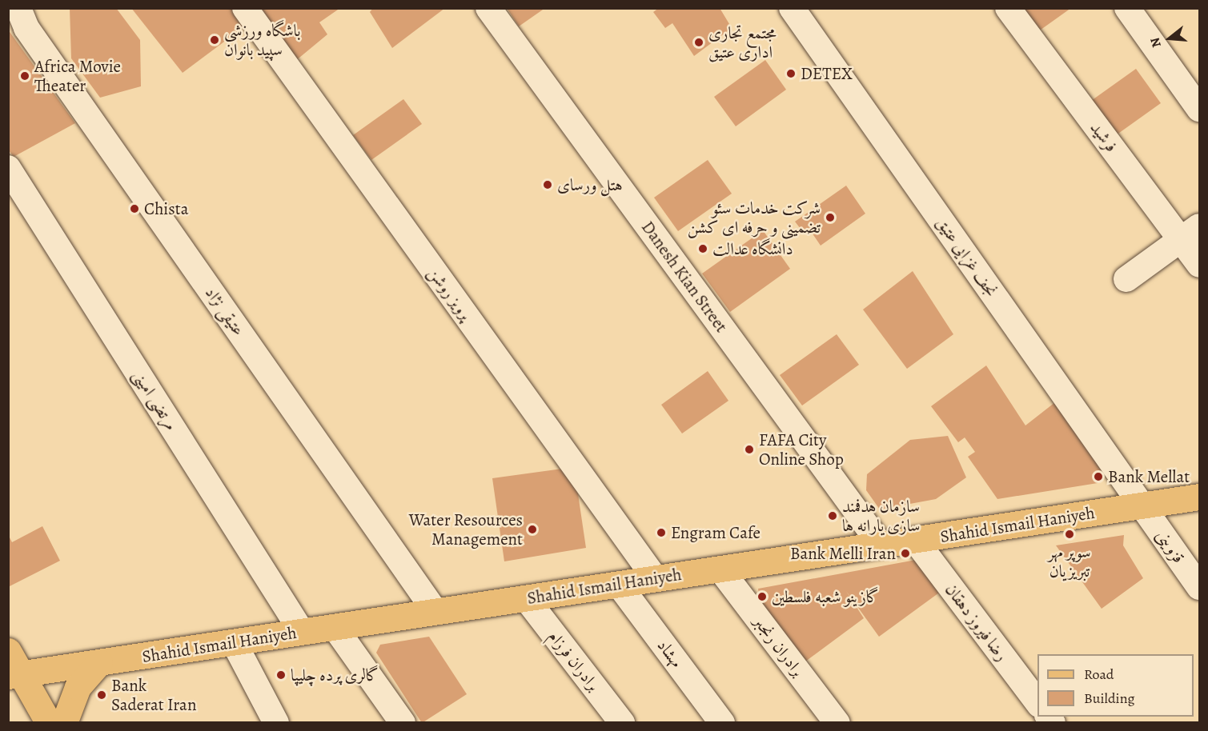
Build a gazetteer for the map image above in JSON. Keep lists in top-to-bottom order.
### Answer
{
  "streets": {
    "main road": ["Shahid Ismail Haniyeh"],
    "street": [
      "فرشید",
      "نجف غزایی عتیق",
      "Danesh Kian Street",
      "پرویز روشن",
      "عتیقی نژاد",
      "مرتضی امینی",
      "قزوینی",
      "رضا فیروز دهقان",
      "برادران رنجبر",
      "مهشاد",
      "برادران فرزام"
    ]
  },
  "crossings": [
    ["نجف غزایی عتیق", "Shahid Ismail Haniyeh"],
    ["نجف غزایی عتیق", "قزوینی"],
    ["Danesh Kian Street", "Shahid Ismail Haniyeh"],
    ["پرویز روشن", "Shahid Ismail Haniyeh"],
    ["عتیقی نژاد", "Shahid Ismail Haniyeh"],
    ["مرتضی امینی", "Shahid Ismail Haniyeh"],
    ["Shahid Ismail Haniyeh", "قزوینی"],
    ["Shahid Ismail Haniyeh", "رضا فیروز دهقان"],
    ["Shahid Ismail Haniyeh", "برادران رنجبر"],
    ["Shahid Ismail Haniyeh", "مهشاد"],
    ["Shahid Ismail Haniyeh", "برادران فرزام"]
  ],
  "places": [
    "باشگاه ورزشی سپید بانوان",
    "مجتمع تجاری اداری عتیق",
    "DETEX",
    "Africa Movie Theater",
    "هتل ورسای",
    "Chista",
    "شرکت خدمات سئو تضمینی و حرفه ای کشن",
    "دانشگاه عدالت",
    "FAFA City Online Shop",
    "Bank Mellat",
    "سازمان هدفمند سازی یارانه ها",
    "Water Resources Management",
    "Engram Cafe",
    "سوپر مهر تبریزیان",
    "Bank Melli Iran",
    "گازینو شعبه فلسطین",
    "گالری پرده چلیپا",
    "Bank Saderat Iran"
  ],
  "legend": ["Road", "Building"],
  "north": "left"
}
